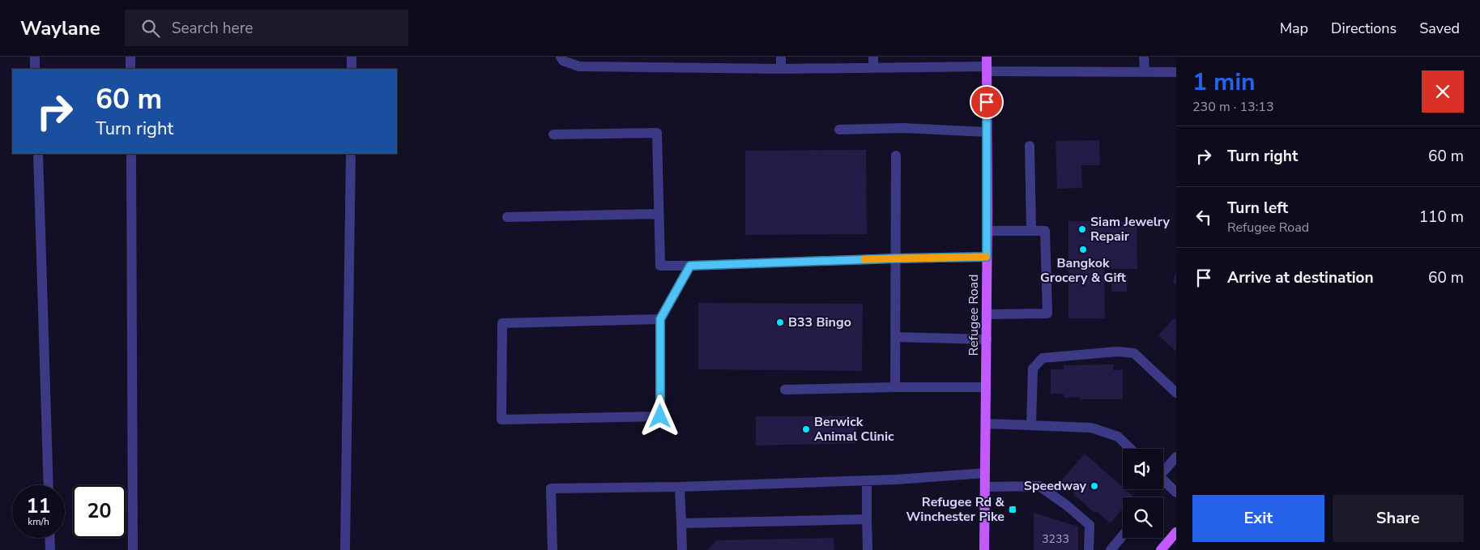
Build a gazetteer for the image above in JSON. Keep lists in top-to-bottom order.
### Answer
{
  "streets": {
    "main road": ["Refugee Road"]
  },
  "places": {
    "other": [
      "Siam Jewelry Repair",
      "Bangkok Grocery & Gift",
      "B33 Bingo",
      "Berwick Animal Clinic",
      "Speedway"
    ],
    "transit": ["Refugee Rd & Winchester Pike"]
  },
  "house_numbers": ["3233"],
  "page": {
    "header": "Waylane",
    "search": "Search here",
    "nav": ["Map", "Directions", "Saved"],
    "heading": ["1 min", "230 m · 13:13"],
    "turn": ["60 m", "Turn right"],
    "list": [
      {
        "name": "Turn right",
        "value": "60 m"
      },
      {
        "name": "Turn left",
        "note": "Refugee Road",
        "value": "110 m"
      },
      {
        "name": "Arrive at destination",
        "value": "60 m"
      }
    ],
    "speed": "11 km/h",
    "limit": "20",
    "buttons": ["Exit", "Share"]
  }
}
